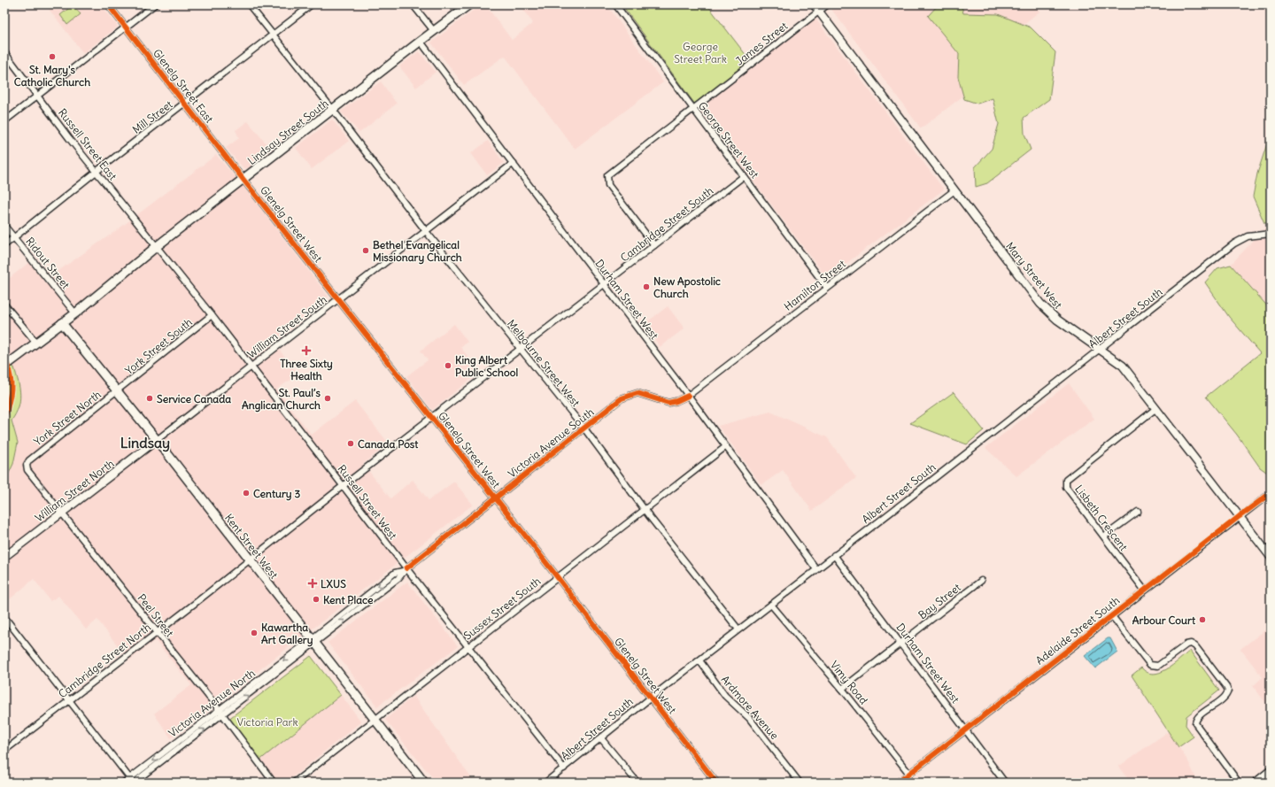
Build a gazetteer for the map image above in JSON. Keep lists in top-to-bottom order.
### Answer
{
  "streets": {
    "main road": ["Lindsay Street South", "Kent Street West"],
    "street": [
      "James Street",
      "Glenelg Street East",
      "Mill Street",
      "George Street West",
      "Russell Street East",
      "Glenelg Street West",
      "Cambridge Street South",
      "Ridout Street",
      "Mary Street West",
      "Hamilton Street",
      "Durham Street West",
      "Albert Street South",
      "William Street South",
      "York Street South",
      "Melbourne Street West",
      "York Street North",
      "Victoria Avenue South",
      "William Street North",
      "Russell Street West",
      "Lisbeth Crescent",
      "Bay Street",
      "Sussex Street South",
      "Peel Street",
      "Adelaide Street South",
      "Cambridge Street North",
      "Vimy Road",
      "Victoria Avenue North",
      "Ardmore Avenue"
    ]
  },
  "crossings": [
    ["James Street", "George Street West"],
    ["James Street", "Cambridge Street South"],
    ["James Street", "Mary Street West"],
    ["Glenelg Street East", "Mill Street"],
    ["Glenelg Street East", "Lindsay Street South"],
    ["Glenelg Street East", "Glenelg Street West"],
    ["Mill Street", "Russell Street East"],
    ["Mill Street", "Ridout Street"],
    ["Mill Street", "Melbourne Street West"],
    ["Lindsay Street South", "Russell Street East"],
    ["Lindsay Street South", "Glenelg Street West"],
    ["Lindsay Street South", "Ridout Street"],
    ["Lindsay Street South", "Durham Street West"],
    ["Lindsay Street South", "Melbourne Street West"],
    ["Lindsay Street South", "Russell Street West"],
    ["Lindsay Street South", "Kent Street West"],
    ["George Street West", "Cambridge Street South"],
    ["George Street West", "Hamilton Street"],
    ["Russell Street East", "Russell Street West"],
    ["Glenelg Street West", "Cambridge Street South"],
    ["Glenelg Street West", "Albert Street South"],
    ["Glenelg Street West", "William Street South"],
    ["Glenelg Street West", "Victoria Avenue South"],
    ["Glenelg Street West", "Sussex Street South"],
    ["Cambridge Street South", "Durham Street West"],
    ["Cambridge Street South", "Melbourne Street West"],
    ["Cambridge Street South", "Russell Street West"],
    ["Cambridge Street South", "Kent Street West"],
    ["Cambridge Street South", "Cambridge Street North"],
    ["Mary Street West", "Hamilton Street"],
    ["Mary Street West", "Albert Street South"],
    ["Mary Street West", "Lisbeth Crescent"],
    ["Mary Street West", "Adelaide Street South"],
    ["Hamilton Street", "Durham Street West"],
    ["Hamilton Street", "Victoria Avenue South"],
    ["Durham Street West", "Albert Street South"],
    ["Durham Street West", "William Street South"],
    ["Durham Street West", "Victoria Avenue South"],
    ["Durham Street West", "Bay Street"],
    ["Durham Street West", "Sussex Street South"],
    ["Durham Street West", "Adelaide Street South"],
    ["Albert Street South", "Melbourne Street West"],
    ["Albert Street South", "Russell Street West"],
    ["Albert Street South", "Vimy Road"],
    ["Albert Street South", "Ardmore Avenue"],
    ["William Street South", "Melbourne Street West"],
    ["William Street South", "William Street North"],
    ["William Street South", "Russell Street West"],
    ["William Street South", "Kent Street West"],
    ["York Street South", "York Street North"],
    ["York Street South", "Russell Street West"],
    ["York Street South", "Kent Street West"],
    ["Melbourne Street West", "Victoria Avenue South"],
    ["Melbourne Street West", "Sussex Street South"],
    ["York Street North", "Kent Street West"],
    ["York Street North", "Peel Street"],
    ["Victoria Avenue South", "Russell Street West"],
    ["Victoria Avenue South", "Kent Street West"],
    ["Victoria Avenue South", "Victoria Avenue North"],
    ["William Street North", "Kent Street West"],
    ["William Street North", "Peel Street"],
    ["Russell Street West", "Sussex Street South"],
    ["Lisbeth Crescent", "Adelaide Street South"],
    ["Kent Street West", "Sussex Street South"],
    ["Kent Street West", "Cambridge Street North"],
    ["Kent Street West", "Victoria Avenue North"],
    ["Bay Street", "Vimy Road"],
    ["Peel Street", "Cambridge Street North"],
    ["Peel Street", "Victoria Avenue North"],
    ["Adelaide Street South", "Vimy Road"]
  ],
  "districts": ["Lindsay"],
  "parks": ["George Street Park", "Victoria Park"],
  "places": {
    "other": [
      "St. Mary's Catholic Church",
      "Bethel Evangelical Missionary Church",
      "New Apostolic Church",
      "King Albert Public School",
      "Service Canada",
      "St. Paul’s Anglican Church",
      "Canada Post",
      "Century 3",
      "Kent Place",
      "Arbour Court",
      "Kawartha Art Gallery"
    ],
    "health": ["Three Sixty Health", "LXUS"]
  }
}
